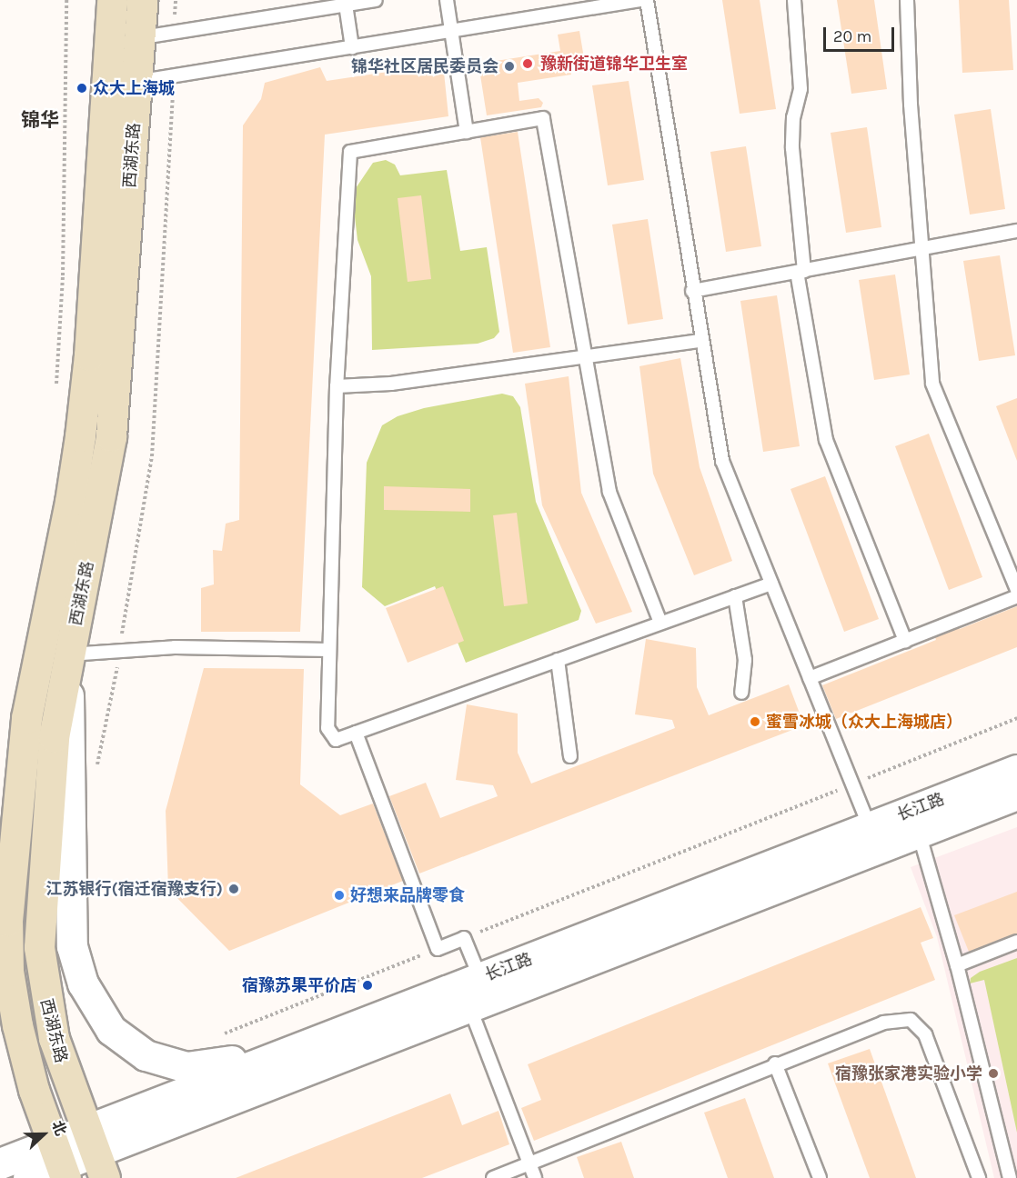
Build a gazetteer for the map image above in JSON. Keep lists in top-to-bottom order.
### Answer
{
  "streets": {
    "main road": ["西湖东路"],
    "street": ["长江路"]
  },
  "crossings": [
    ["西湖东路", "长江路"]
  ],
  "districts": ["锦华"],
  "places": [
    "豫新街道锦华卫生室",
    "锦华社区居民委员会",
    "众大上海城",
    "蜜雪冰城（众大上海城店）",
    "江苏银行(宿迁宿豫支行)",
    "好想来品牌零食",
    "宿豫苏果平价店",
    "宿豫张家港实验小学"
  ],
  "scale_bar": "20 m",
  "north": "right"
}
